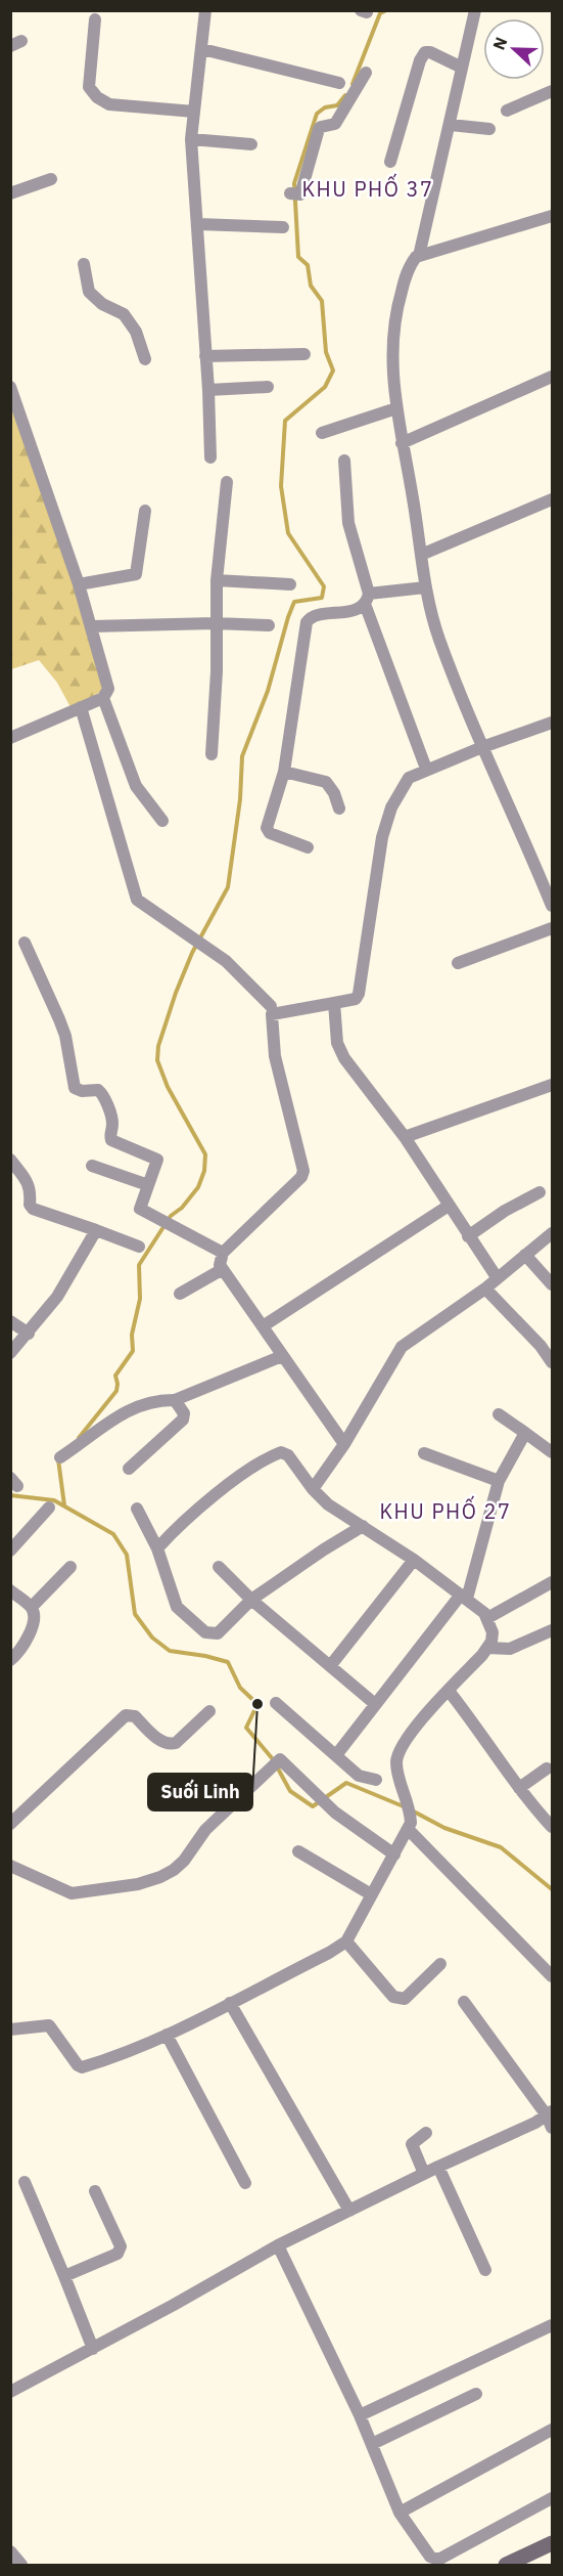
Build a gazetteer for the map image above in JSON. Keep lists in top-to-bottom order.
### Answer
{
  "districts": ["KHU PHỐ 37", "KHU PHỐ 27"],
  "places": ["Suối Linh"],
  "north": "left"
}
